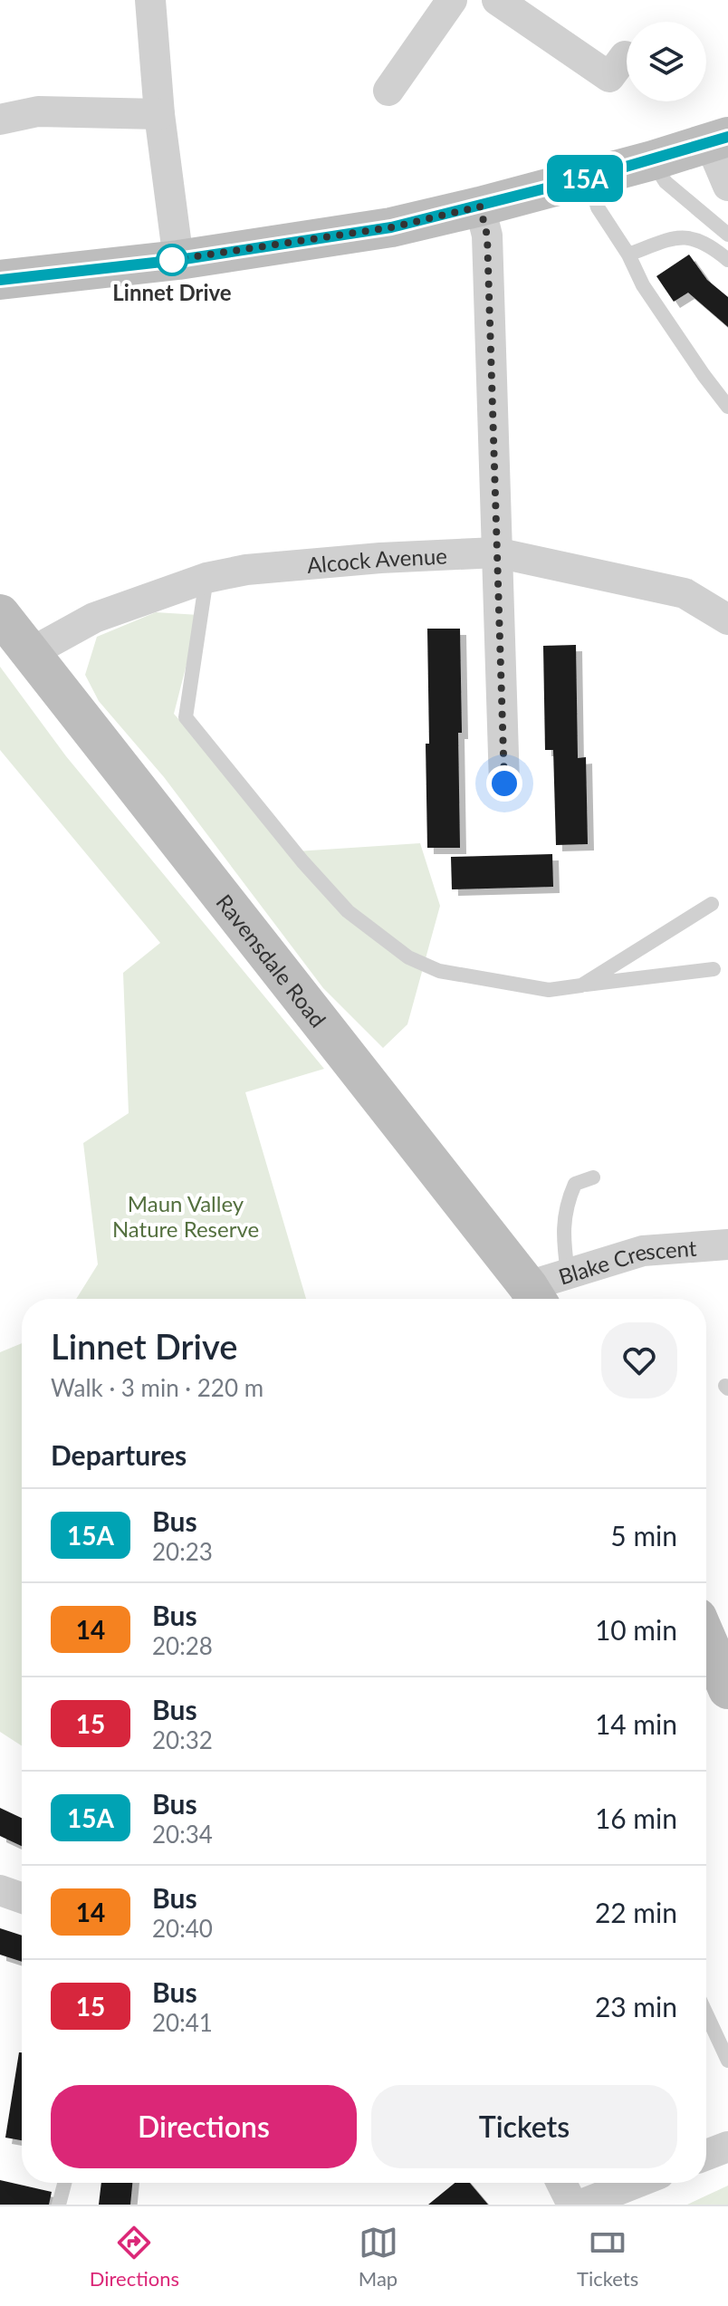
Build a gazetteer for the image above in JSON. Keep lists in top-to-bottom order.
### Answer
{
  "streets": {
    "main road": ["Ravensdale Road"],
    "street": ["Alcock Avenue", "Blake Crescent"]
  },
  "crossings": [
    ["Alcock Avenue", "Ravensdale Road"],
    ["Ravensdale Road", "Blake Crescent"]
  ],
  "parks": ["Maun Valley Nature Reserve"],
  "places": ["Linnet Drive"],
  "lines": ["bus line 15A"],
  "page": {
    "on_map": "15A",
    "heading": [
      ["Linnet Drive", "Walk · 3 min · 220 m"],
      "Departures"
    ],
    "list": [
      {
        "mark": "15A",
        "name": "Bus",
        "note": "20:23",
        "value": "5 min"
      },
      {
        "mark": "14",
        "name": "Bus",
        "note": "20:28",
        "value": "10 min"
      },
      {
        "mark": "15",
        "name": "Bus",
        "note": "20:32",
        "value": "14 min"
      },
      {
        "mark": "15A",
        "name": "Bus",
        "note": "20:34",
        "value": "16 min"
      },
      {
        "mark": "14",
        "name": "Bus",
        "note": "20:40",
        "value": "22 min"
      },
      {
        "mark": "15",
        "name": "Bus",
        "note": "20:41",
        "value": "23 min"
      }
    ],
    "buttons": ["Directions", "Tickets"],
    "tabs": ["Directions", "Map", "Tickets"]
  }
}
